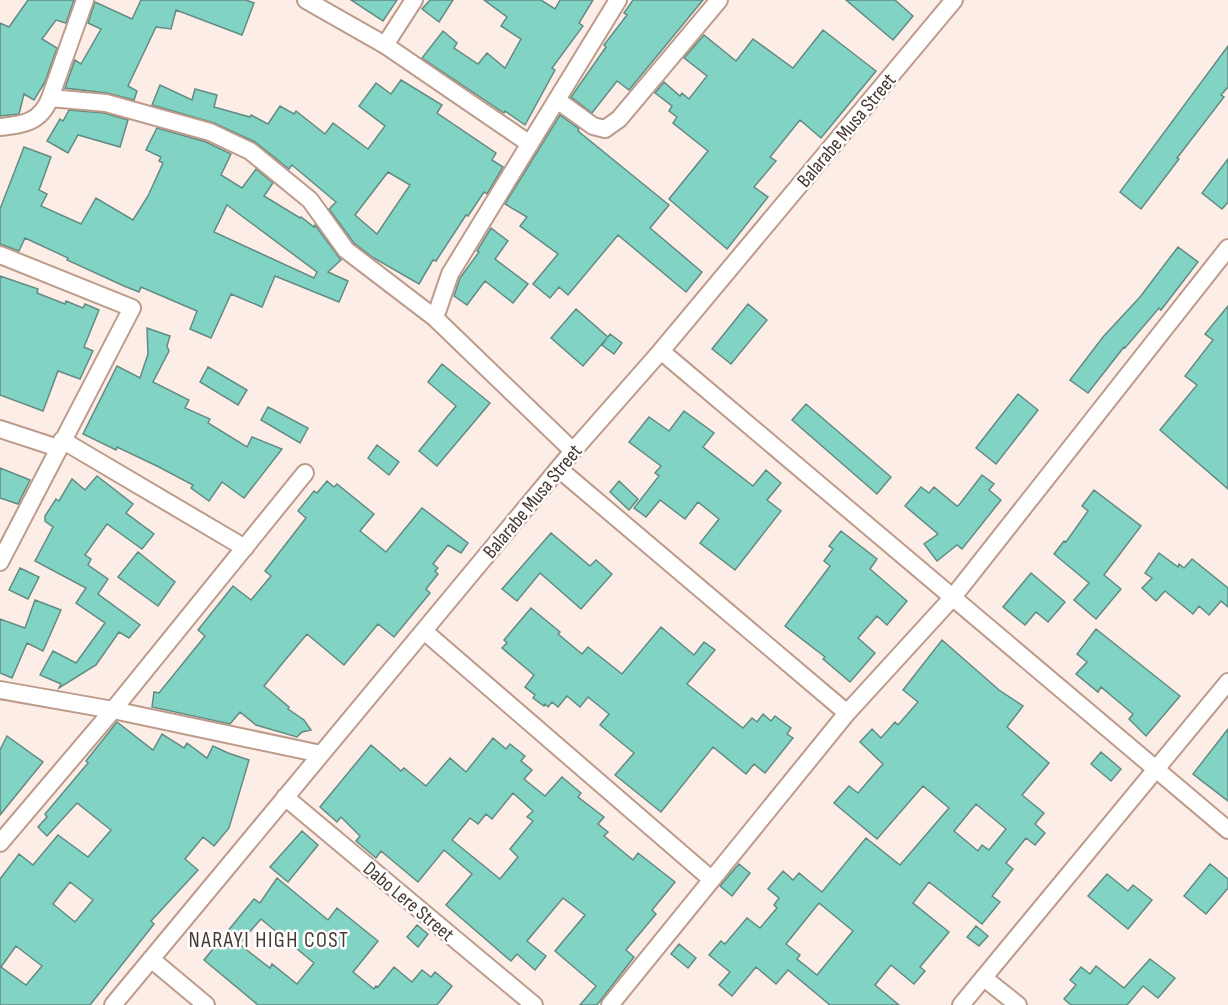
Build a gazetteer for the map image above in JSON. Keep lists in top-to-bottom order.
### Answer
{
  "streets": {
    "street": ["Balarabe Musa Street", "Dabo Lere Street"]
  },
  "crossings": [
    ["Balarabe Musa Street", "Dabo Lere Street"]
  ],
  "districts": ["NARAYI HIGH COST"]
}
